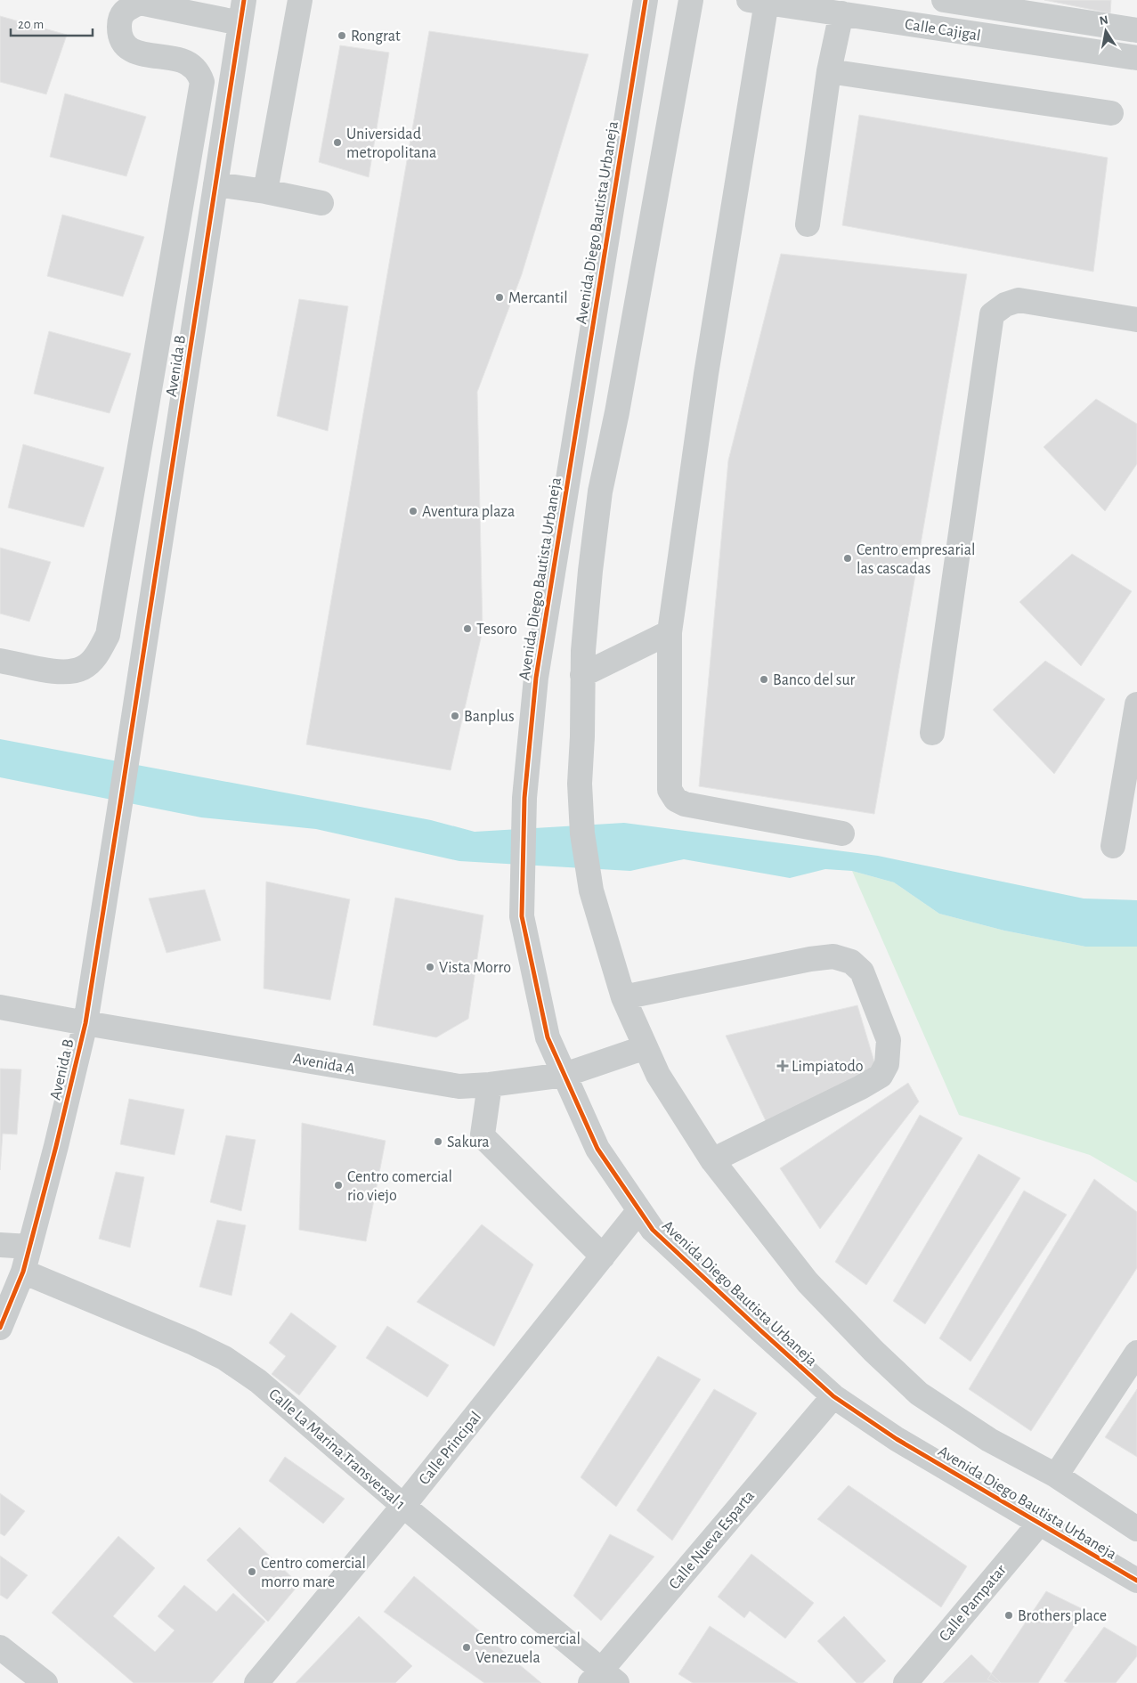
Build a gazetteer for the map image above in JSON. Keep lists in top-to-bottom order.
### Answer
{
  "streets": {
    "street": [
      "Calle Cajigal",
      "Avenida Diego Bautista Urbaneja",
      "Avenida B",
      "Avenida A",
      "Calle Principal",
      "Calle La Marina.Transversal 1",
      "Calle Nueva Esparta",
      "Calle Pampatar"
    ]
  },
  "crossings": [
    ["Avenida Diego Bautista Urbaneja", "Avenida A"],
    ["Avenida Diego Bautista Urbaneja", "Calle Principal"],
    ["Avenida Diego Bautista Urbaneja", "Calle Nueva Esparta"],
    ["Avenida Diego Bautista Urbaneja", "Calle Pampatar"],
    ["Avenida B", "Avenida A"],
    ["Avenida B", "Calle La Marina.Transversal 1"],
    ["Calle Principal", "Calle La Marina.Transversal 1"],
    ["Calle La Marina.Transversal 1", "Calle Nueva Esparta"]
  ],
  "places": {
    "other": [
      "Rongrat",
      "Universidad metropolitana",
      "Mercantil",
      "Aventura plaza",
      "Centro empresarial las cascadas",
      "Tesoro",
      "Banco del sur",
      "Banplus",
      "Vista Morro",
      "Sakura",
      "Centro comercial rio viejo",
      "Centro comercial morro mare",
      "Brothers place",
      "Centro comercial Venezuela"
    ],
    "health": ["Limpiatodo"]
  },
  "scale_bar": "20 m",
  "north": "top"
}
